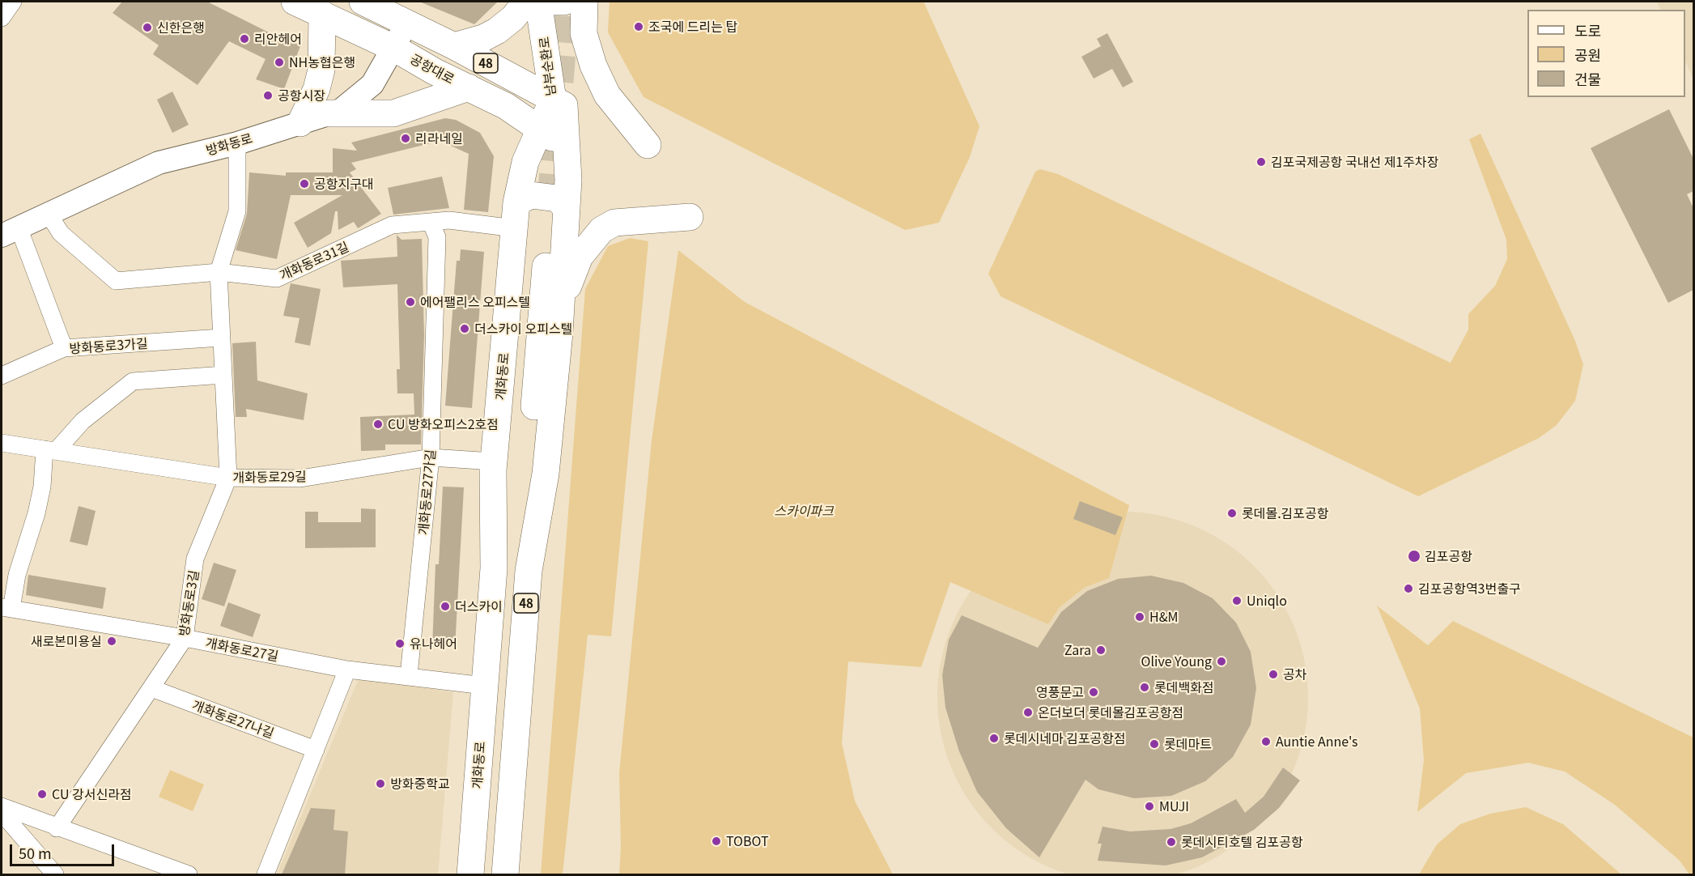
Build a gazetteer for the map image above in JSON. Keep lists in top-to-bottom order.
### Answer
{
  "streets": {
    "main road": [
      "48",
      "남부순환로",
      "공항대로",
      "방화동로",
      "개화동로"
    ],
    "street": [
      "개화동로31길",
      "방화동로3가길",
      "개화동로29길",
      "개화동로27가길",
      "방화동로3길",
      "개화동로27길",
      "개화동로27나길"
    ]
  },
  "crossings": [
    ["48", "남부순환로"],
    ["48", "방화동로"],
    ["남부순환로", "공항대로"],
    ["남부순환로", "개화동로"],
    ["공항대로", "방화동로"],
    ["공항대로", "개화동로"],
    ["방화동로", "개화동로31길"],
    ["방화동로", "방화동로3가길"],
    ["방화동로", "방화동로3길"],
    ["개화동로31길", "개화동로"],
    ["개화동로31길", "개화동로27가길"],
    ["개화동로31길", "방화동로3길"],
    ["방화동로3가길", "방화동로3길"],
    ["개화동로", "개화동로29길"],
    ["개화동로", "개화동로27길"],
    ["개화동로29길", "개화동로27가길"],
    ["개화동로29길", "방화동로3길"],
    ["개화동로27가길", "개화동로27길"],
    ["방화동로3길", "개화동로27길"],
    ["방화동로3길", "개화동로27나길"]
  ],
  "parks": ["스카이파크"],
  "places": [
    "조국에 드리는 탑",
    "신한은행",
    "리안헤어",
    "NH농협은행",
    "공항시장",
    "리라네일",
    "김포국제공항 국내선 제1주차장",
    "공항지구대",
    "에어팰리스 오피스텔",
    "더스카이 오피스텔",
    "CU 방화오피스2호점",
    "롯데몰.김포공항",
    "김포공항",
    "김포공항역3번출구",
    "Uniqlo",
    "더스카이",
    "H&M",
    "새로본미용실",
    "유나헤어",
    "Zara",
    "Olive Young",
    "공차",
    "롯데백화점",
    "영풍문고",
    "온더보더 롯데몰김포공항점",
    "롯데시네마 김포공항점",
    "Auntie Anne's",
    "롯데마트",
    "방화중학교",
    "CU 강서신라점",
    "MUJI",
    "TOBOT",
    "롯데시티호텔 김포공항"
  ],
  "legend": ["도로", "공원", "건물"],
  "scale_bar": "50 m"
}
